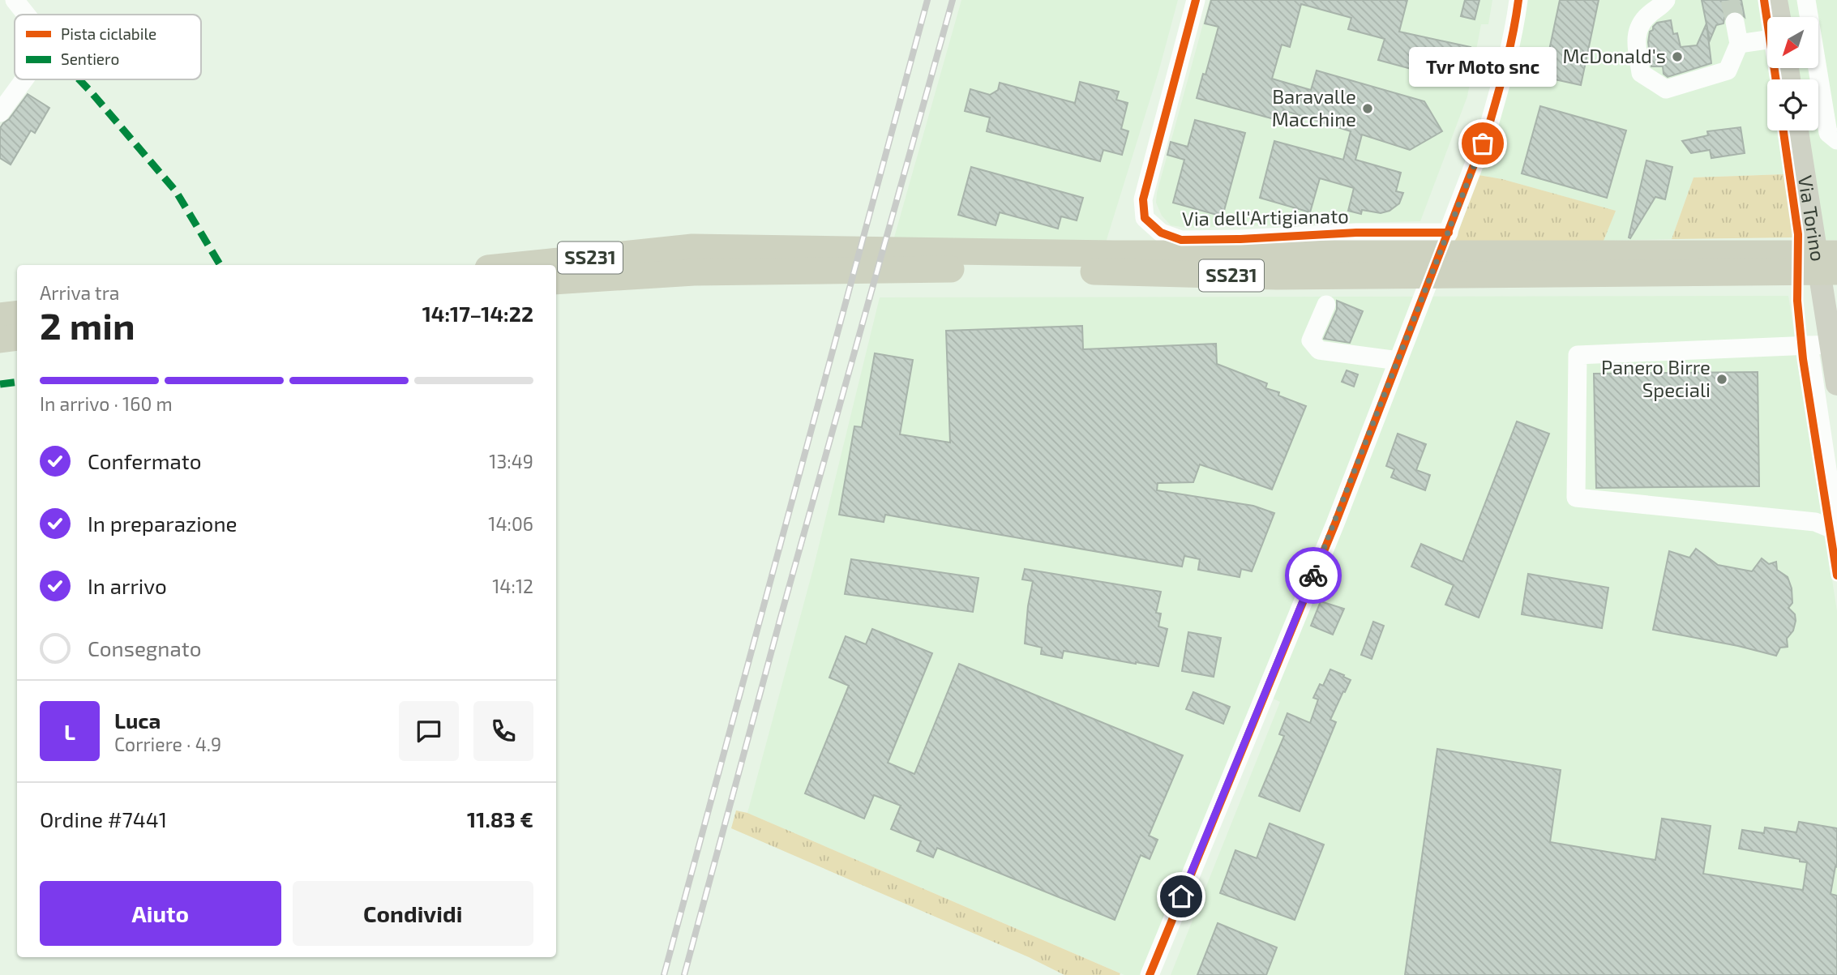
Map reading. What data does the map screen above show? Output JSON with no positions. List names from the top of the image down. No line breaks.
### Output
{"streets":{"highway":["SS231"],"main road":["Via Torino"],"street":["Via dell'Artigianato"]},"places":["McDonald's","Baravalle Macchine","Tvr Moto snc","Panero Birre Speciali"],"legend":["Pista ciclabile","Sentiero"],"north":"bottom left","page":{"bubble":"Tvr Moto snc","heading":["2 min","Arriva tra","14:17–14:22"],"panel":["Luca","Corriere · 4.9","Ordine #7441","11.83 €"],"bar":"In arrivo · 160 m","list":[["Confermato","13:49"],["In preparazione","14:06"],["In arrivo","14:12"],"Consegnato"],"round":"L","buttons":["Aiuto","Condividi"]}}
